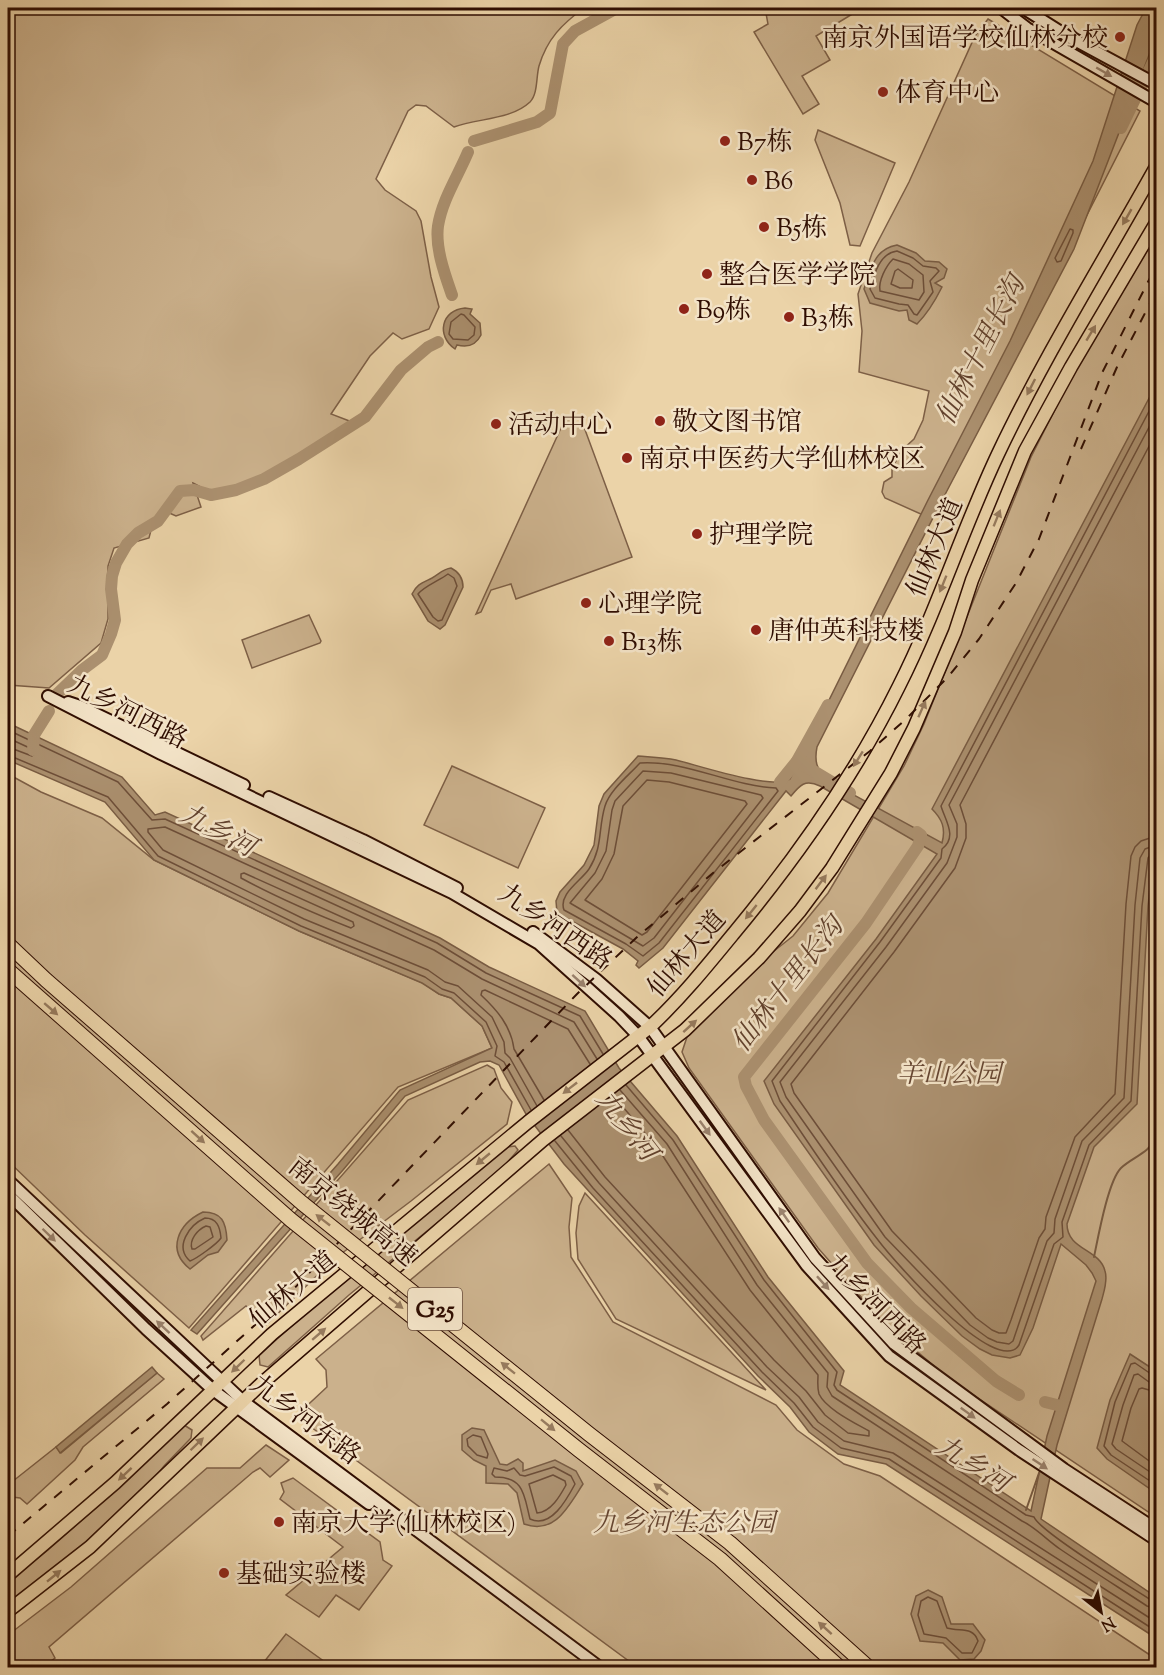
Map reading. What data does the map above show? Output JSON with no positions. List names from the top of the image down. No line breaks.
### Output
{"streets":{"highway":["南京绕城高速","G25"],"main road":["仙林大道","九乡河西路","九乡河东路"]},"crossings":[["仙林大道","九乡河西路"],["仙林大道","九乡河东路"]],"water":["仙林十里长沟","九乡河"],"parks":["羊山公园","九乡河生态公园"],"places":["南京外国语学校仙林分校","体育中心","B7栋","B6","B5栋","整合医学学院","B9栋","B3栋","敬文图书馆","活动中心","南京中医药大学仙林校区","护理学院","心理学院","唐仲英科技楼","B13栋","南京大学(仙林校区)","基础实验楼"],"north":"bottom right"}
